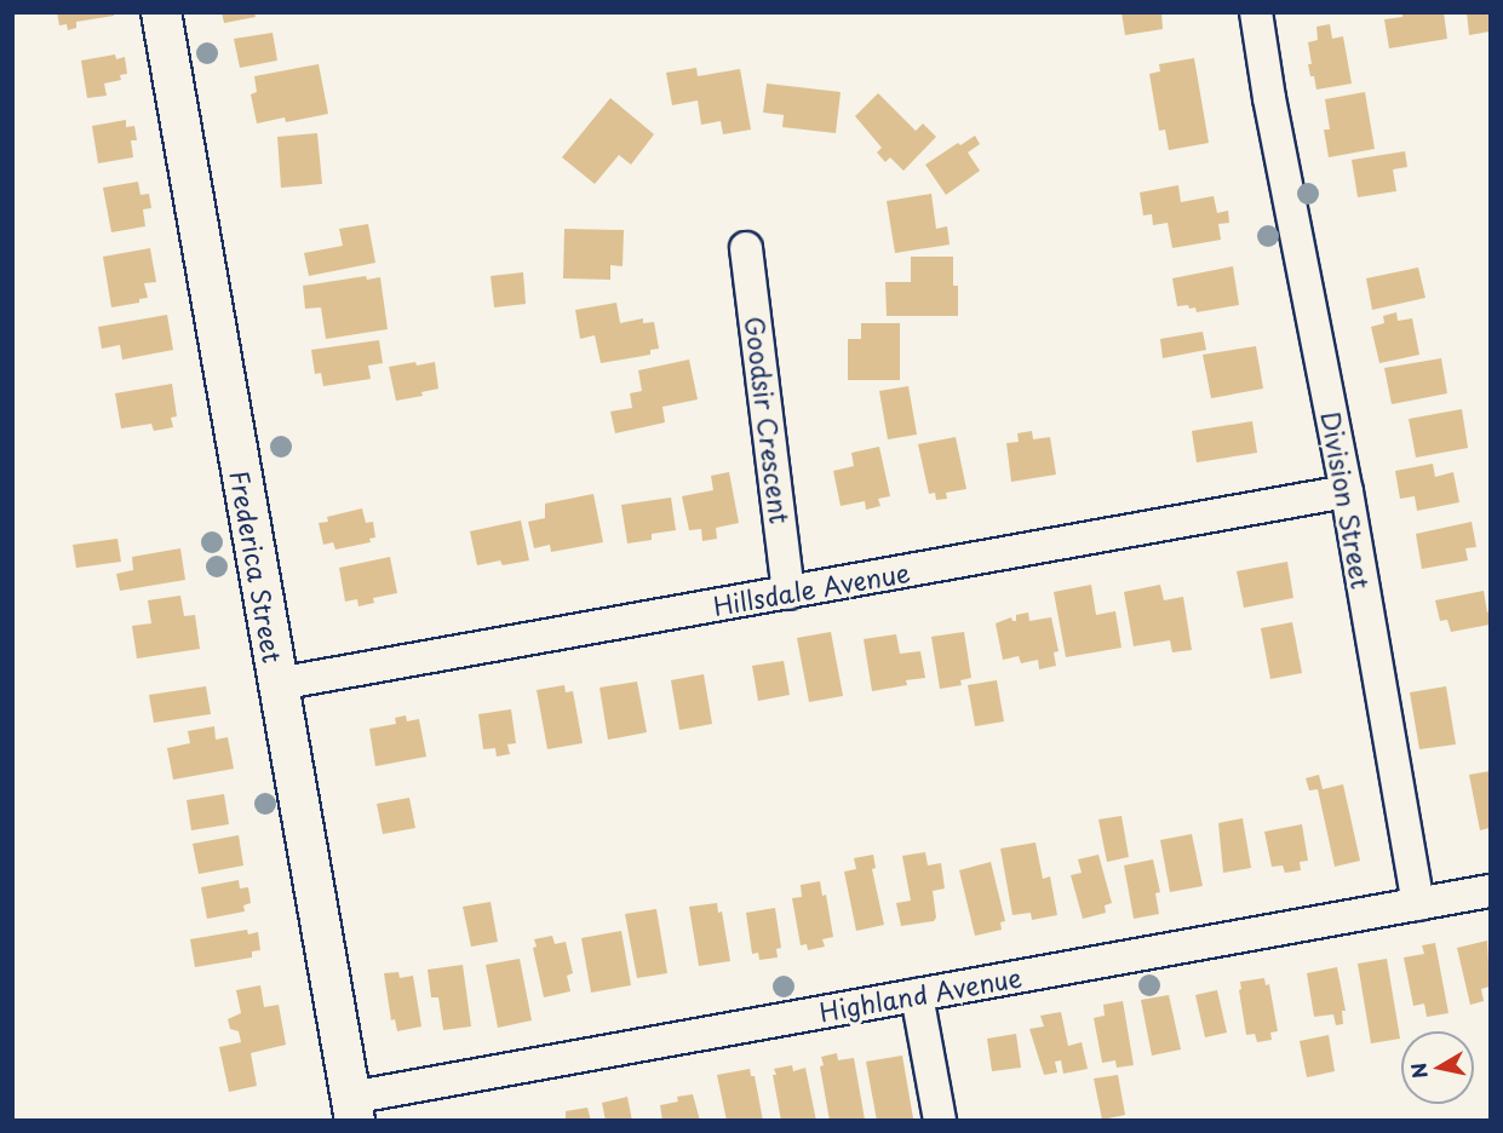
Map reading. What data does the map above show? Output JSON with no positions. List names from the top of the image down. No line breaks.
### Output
{"streets":{"street":["Goodsir Crescent","Division Street","Frederica Street","Hillsdale Avenue","Highland Avenue"]},"crossings":[["Goodsir Crescent","Hillsdale Avenue"],["Division Street","Hillsdale Avenue"],["Division Street","Highland Avenue"],["Frederica Street","Hillsdale Avenue"],["Frederica Street","Highland Avenue"]],"north":"left"}
